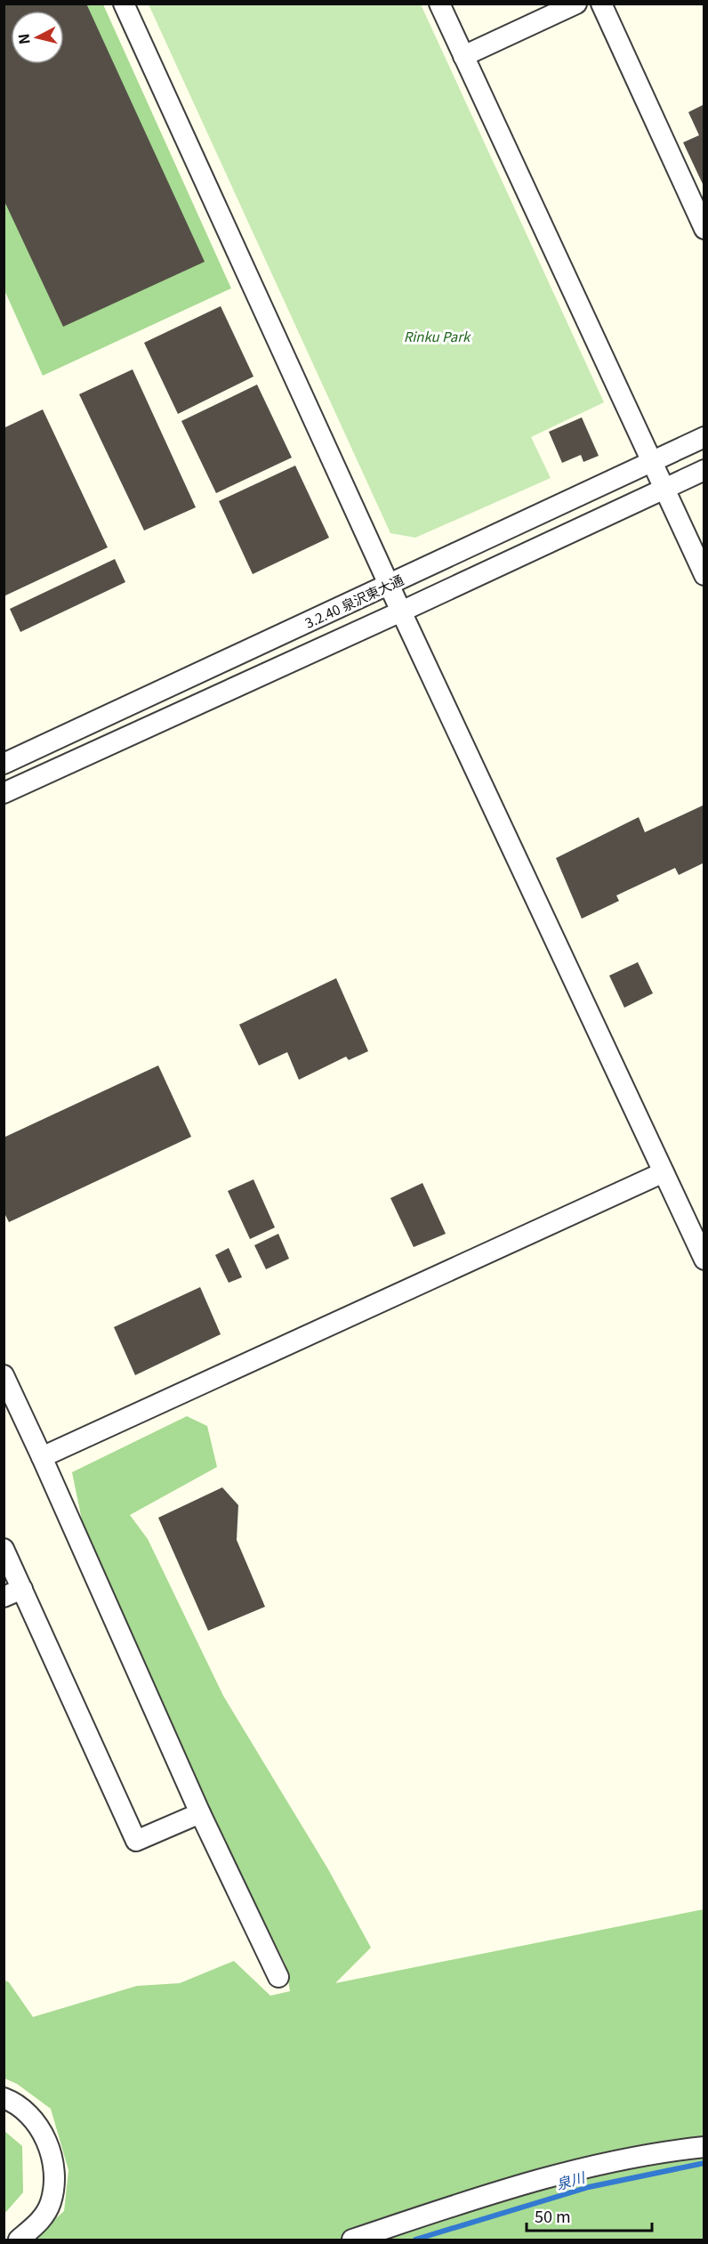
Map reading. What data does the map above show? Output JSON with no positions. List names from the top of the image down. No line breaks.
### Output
{"streets":{"street":["3.2.40 泉沢東大通"]},"water":["泉川"],"parks":["Rinku Park"],"scale_bar":"50 m","north":"left"}
